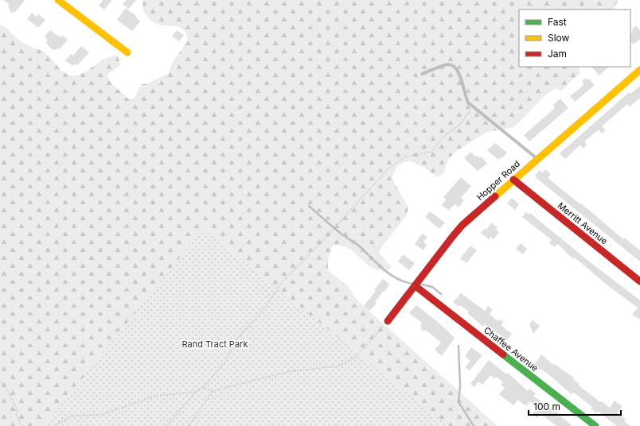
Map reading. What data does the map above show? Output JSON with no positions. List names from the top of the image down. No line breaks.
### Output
{"streets":{"street":["Hopper Road","Merritt Avenue","Chaffee Avenue"]},"crossings":[["Hopper Road","Merritt Avenue"],["Hopper Road","Chaffee Avenue"]],"parks":["Rand Tract Park"],"legend":["Fast","Slow","Jam"],"scale_bar":"100 m"}
